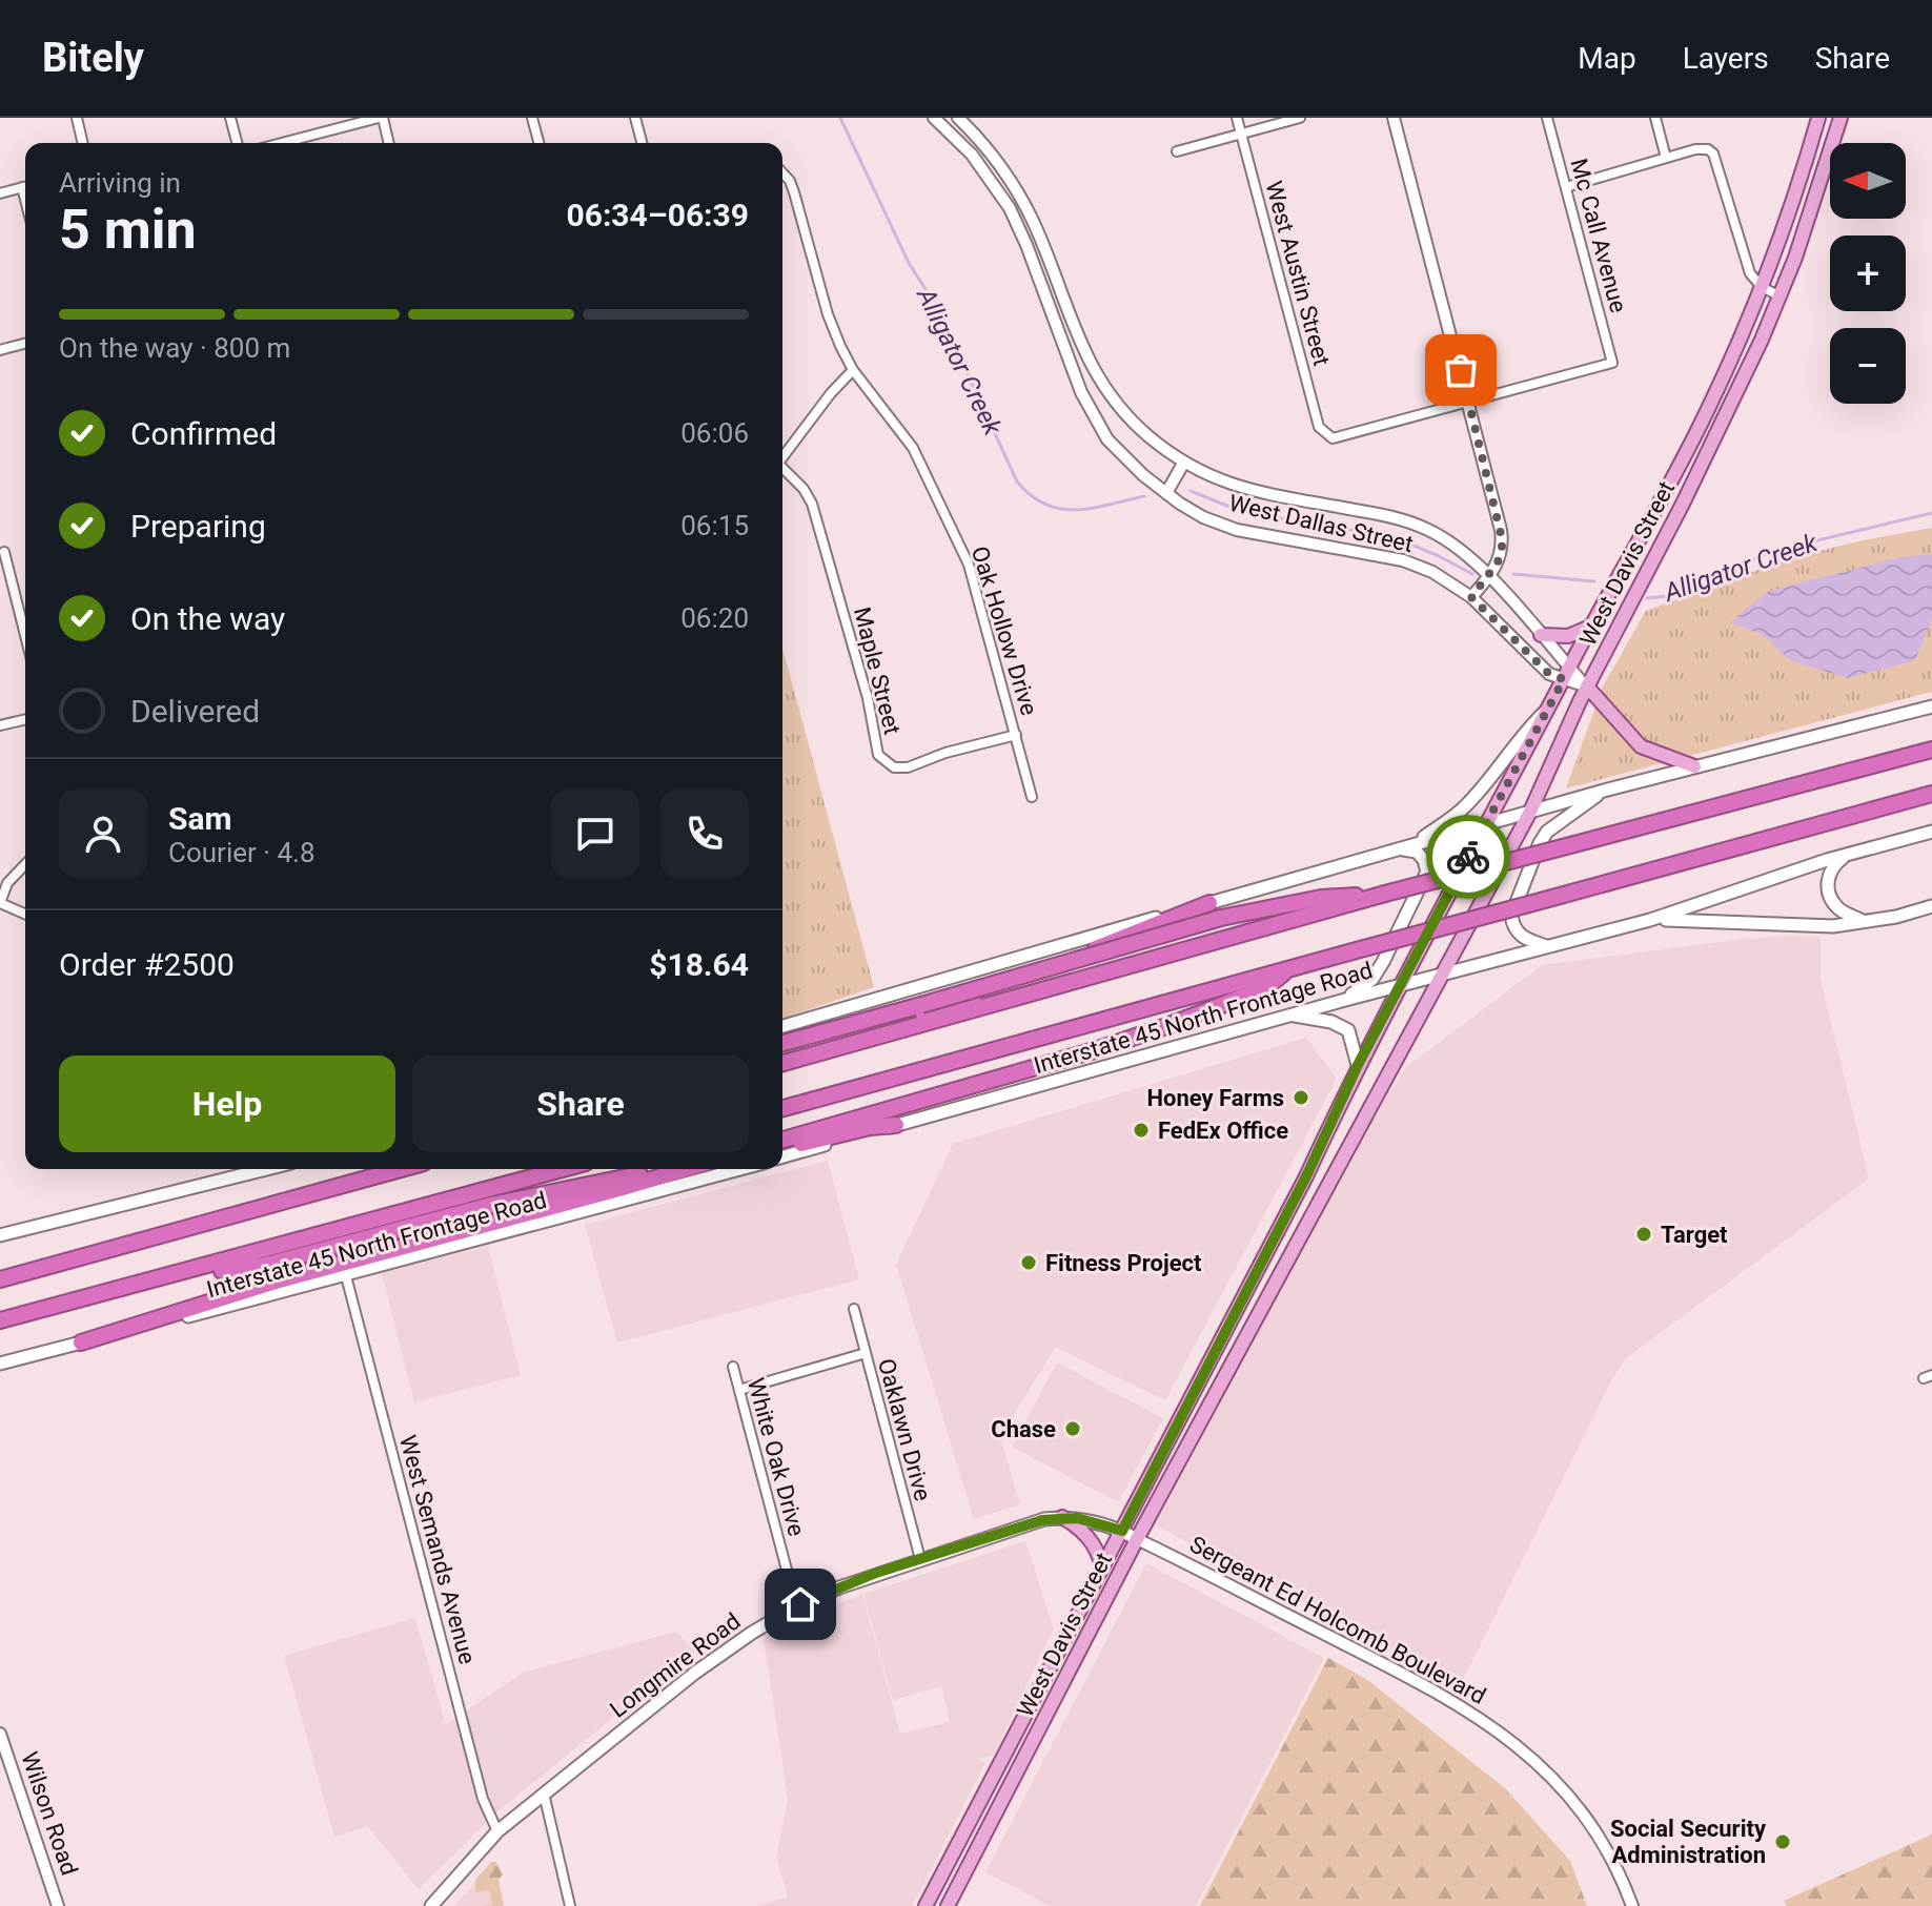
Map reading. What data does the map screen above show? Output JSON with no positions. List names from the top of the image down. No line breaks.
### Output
{"streets":{"main road":["West Davis Street","Interstate 45 North Frontage Road","Longmire Road"],"street":["Mc Call Avenue","West Austin Street","West Dallas Street","Oak Hollow Drive","Maple Street","Oaklawn Drive","White Oak Drive","West Semands Avenue","Sergeant Ed Holcomb Boulevard","Wilson Road"]},"crossings":[["Mc Call Avenue","West Austin Street"],["West Dallas Street","West Davis Street"],["West Davis Street","Interstate 45 North Frontage Road"],["West Davis Street","Sergeant Ed Holcomb Boulevard"],["West Davis Street","Longmire Road"],["Oak Hollow Drive","Maple Street"],["Interstate 45 North Frontage Road","West Semands Avenue"],["Oaklawn Drive","Longmire Road"],["White Oak Drive","Longmire Road"],["West Semands Avenue","Longmire Road"],["Sergeant Ed Holcomb Boulevard","Longmire Road"]],"water":["Alligator Creek"],"places":["Honey Farms","FedEx Office","Target","Fitness Project","Chase","Social Security Administration"],"north":"left","page":{"header":"Bitely","nav":["Map","Layers","Share"],"map_buttons":["+","−"],"heading":["5 min","Arriving in","06:34–06:39"],"panel":["Sam","Courier · 4.8","Order #2500","$18.64"],"bar":"On the way · 800 m","list":[["Confirmed","06:06"],["Preparing","06:15"],["On the way","06:20"],"Delivered"],"buttons":["Help","Share"]}}
